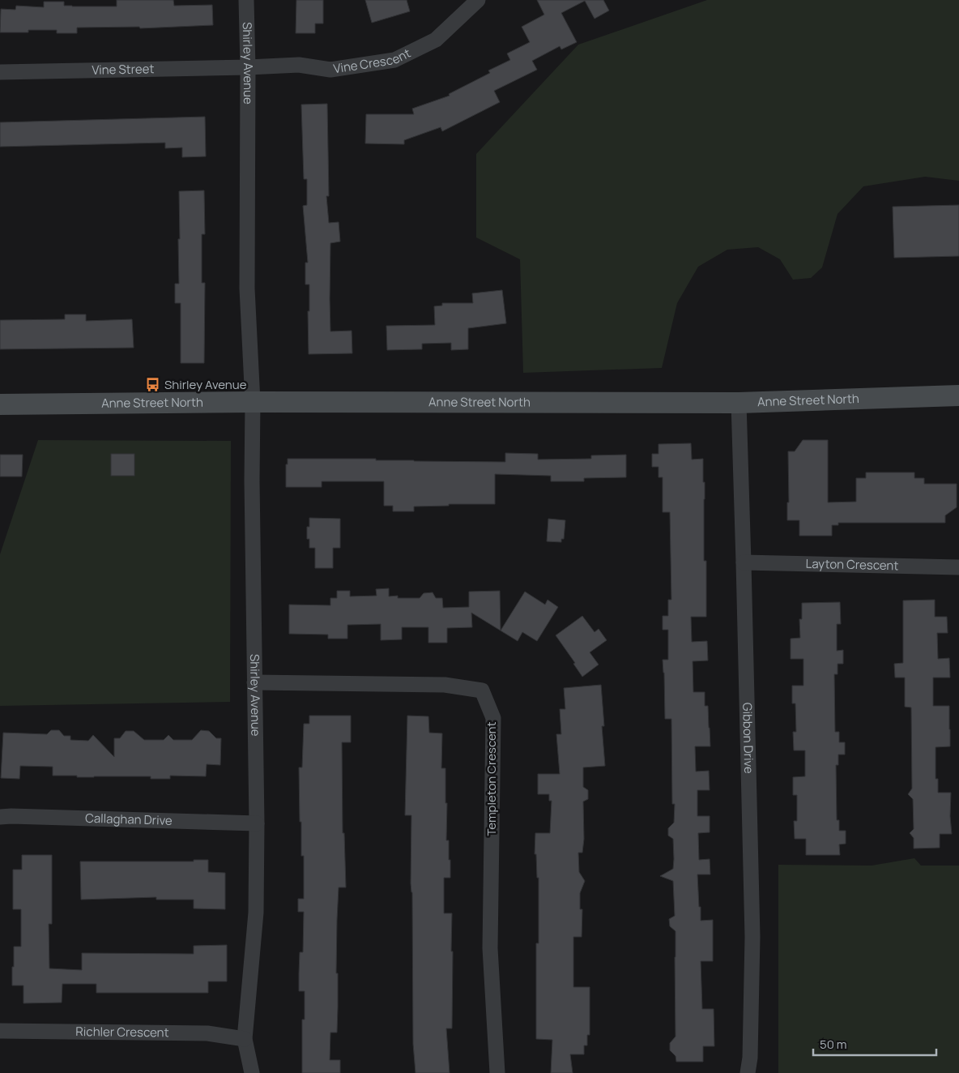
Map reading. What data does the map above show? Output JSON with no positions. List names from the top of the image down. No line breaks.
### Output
{"streets":{"street":["Vine Crescent","Shirley Avenue","Vine Street","Anne Street North","Layton Crescent","Gibbon Drive","Templeton Crescent","Callaghan Drive","Richler Crescent"]},"crossings":[["Vine Crescent","Shirley Avenue"],["Vine Crescent","Vine Street"],["Shirley Avenue","Vine Street"],["Shirley Avenue","Anne Street North"],["Shirley Avenue","Templeton Crescent"],["Shirley Avenue","Callaghan Drive"],["Shirley Avenue","Richler Crescent"],["Anne Street North","Gibbon Drive"],["Layton Crescent","Gibbon Drive"]],"places":{"bus stop":["Shirley Avenue"]},"scale_bar":"50 m"}
